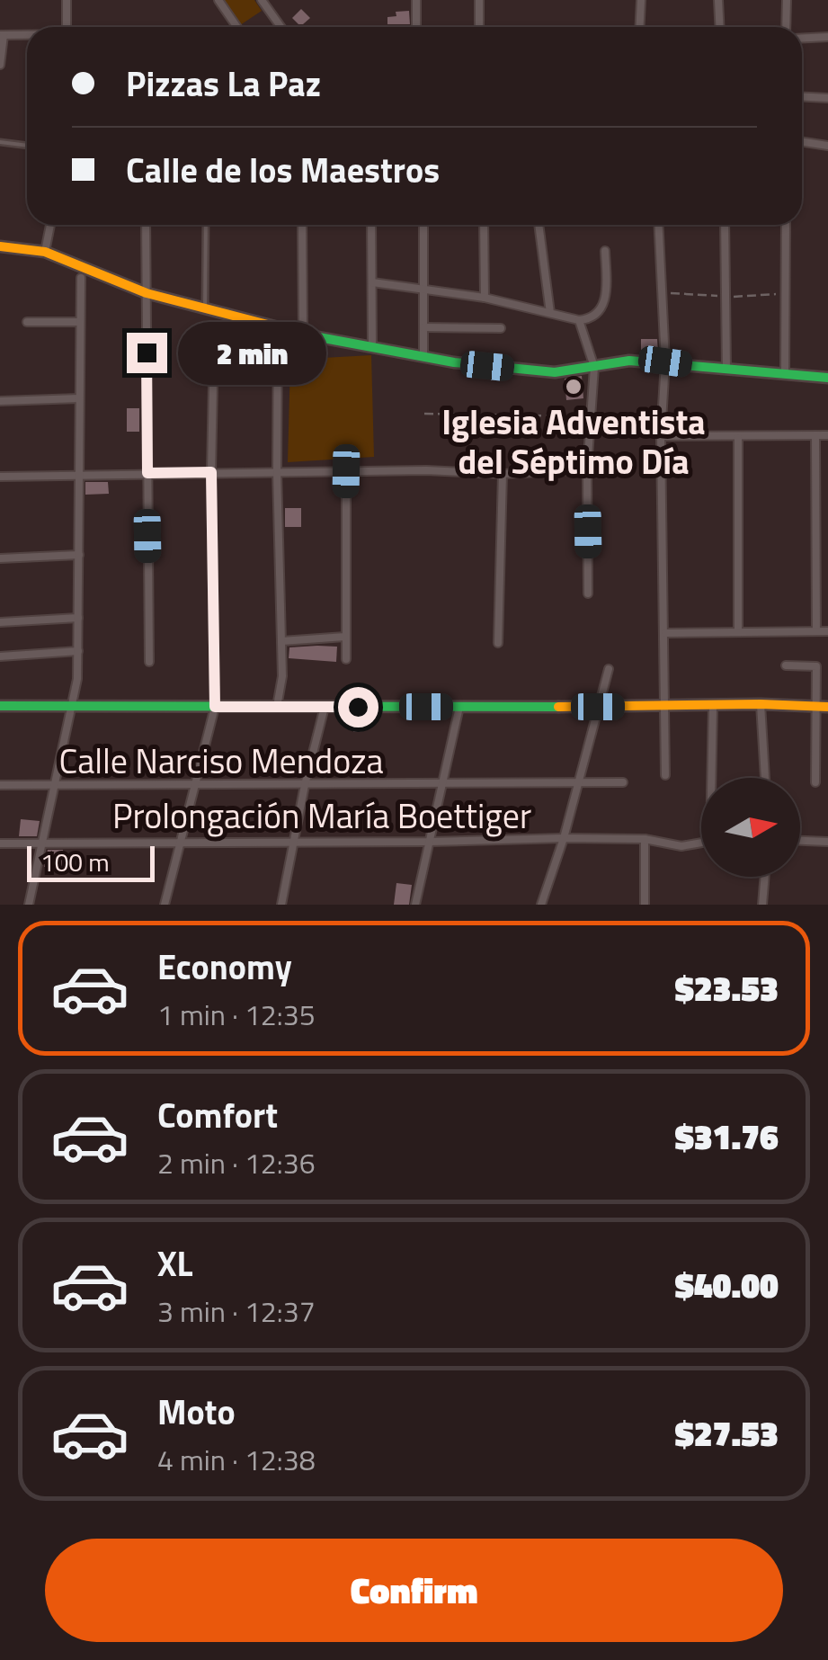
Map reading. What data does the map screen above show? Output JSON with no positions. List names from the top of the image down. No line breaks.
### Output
{"streets":{"street":["Calle Narciso Mendoza","Prolongación María Boettiger"]},"places":["Iglesia Adventista del Séptimo Día"],"scale_bar":"100 m","north":"right","page":{"banner":["Pizzas La Paz","Calle de los Maestros"],"bubble":"2 min","scale":"100 m","list":[{"name":"Economy","note":"1 min · 12:35","value":"$23.53"},{"name":"Comfort","note":"2 min · 12:36","value":"$31.76"},{"name":"XL","note":"3 min · 12:37","value":"$40.00"},{"name":"Moto","note":"4 min · 12:38","value":"$27.53"}],"buttons":"Confirm"}}
